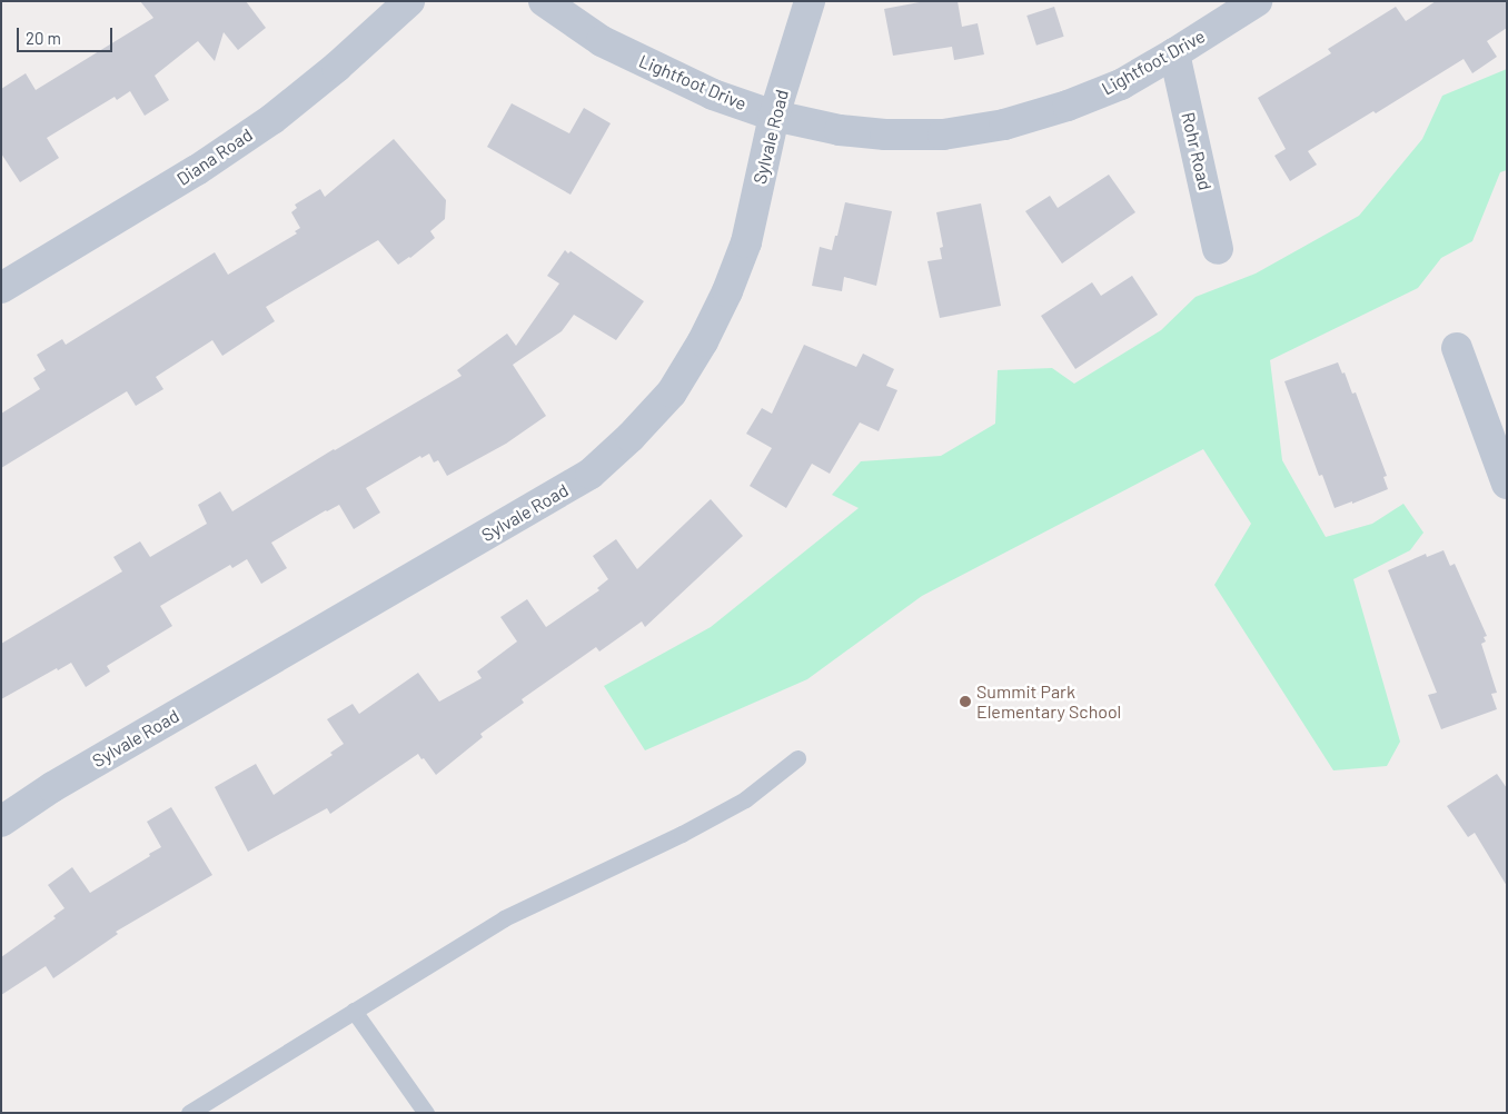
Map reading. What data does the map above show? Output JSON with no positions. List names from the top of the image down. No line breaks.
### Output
{"streets":{"street":["Lightfoot Drive","Sylvale Road","Rohr Road","Diana Road"]},"crossings":[["Lightfoot Drive","Sylvale Road"],["Lightfoot Drive","Rohr Road"]],"places":["Summit Park Elementary School"],"scale_bar":"20 m"}
